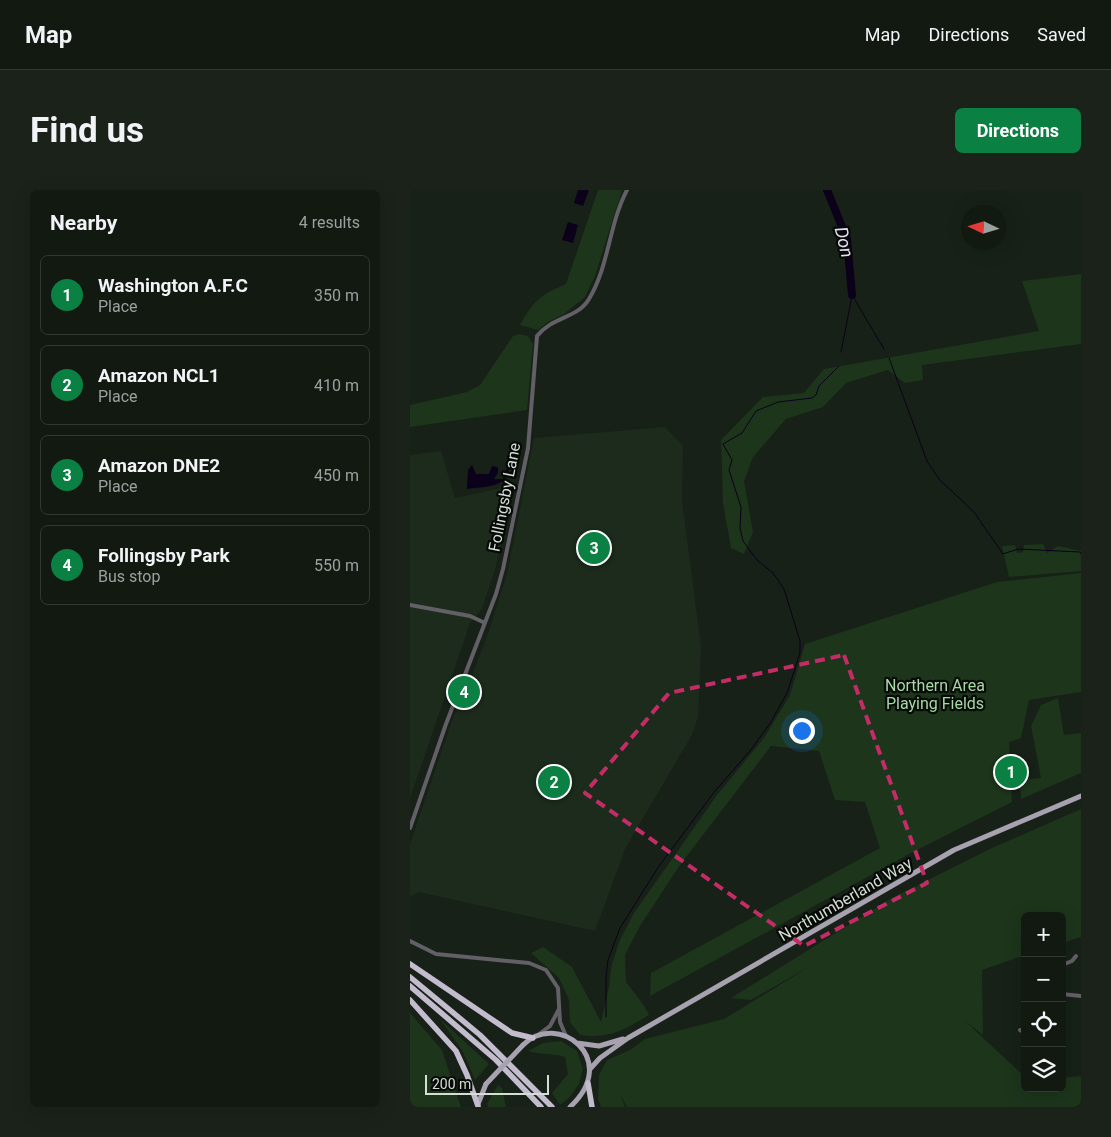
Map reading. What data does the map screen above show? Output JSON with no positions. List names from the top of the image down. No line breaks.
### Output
{"streets":{"main road":["Northumberland Way"],"street":["Follingsby Lane"]},"water":["Don"],"parks":["Northern Area Playing Fields"],"scale_bar":"200 m","north":"left","page":{"header":"Map","nav":["Map","Directions","Saved"],"buttons":"Directions","title":"Find us","heading":["Nearby","4 results"],"list":[{"mark":"1","name":"Washington A.F.C","note":"Place","value":"350 m"},{"mark":"2","name":"Amazon NCL1","note":"Place","value":"410 m"},{"mark":"3","name":"Amazon DNE2","note":"Place","value":"450 m"},{"mark":"4","name":"Follingsby Park","note":"Bus stop","value":"550 m"}],"pins":["3","4","1","2"],"map_buttons":["+","−"],"scale":"200 m"}}
